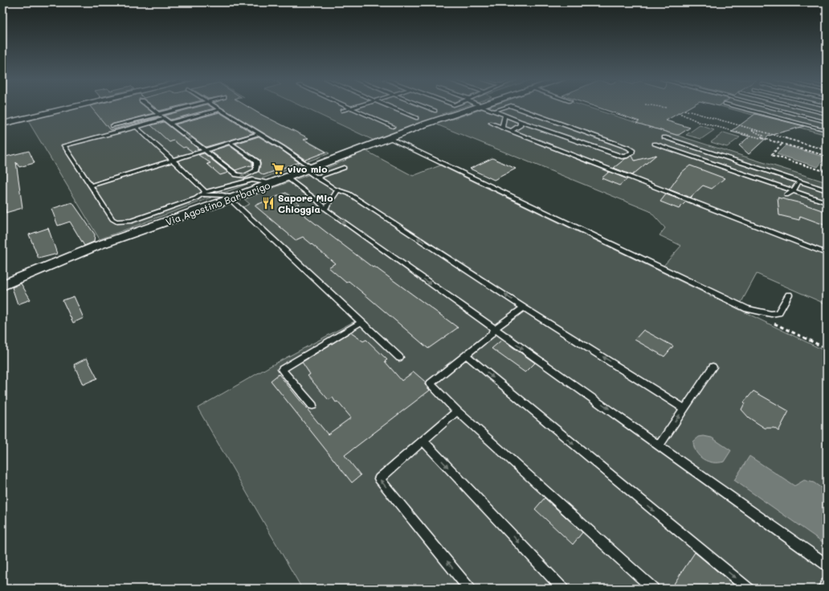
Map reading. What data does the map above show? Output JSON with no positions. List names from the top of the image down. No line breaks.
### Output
{"streets":{"street":["Via Agostino Barbarigo"]},"places":{"supermarket":["vivo mio"],"restaurant":["Sapore Mio Chioggia"]}}
